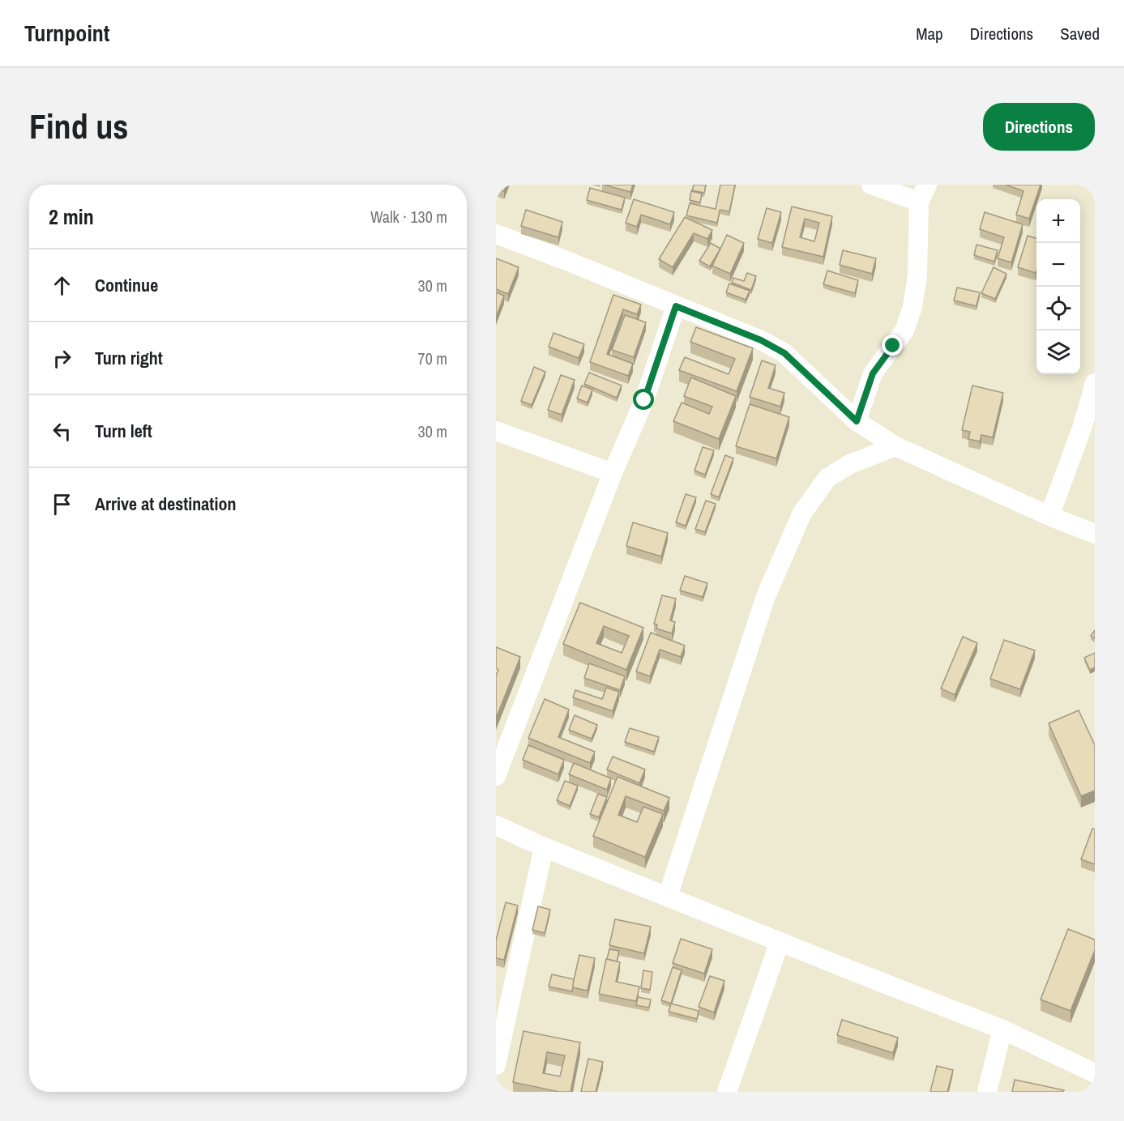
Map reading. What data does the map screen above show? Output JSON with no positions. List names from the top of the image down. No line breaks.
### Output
{"page":{"header":"Turnpoint","nav":["Map","Directions","Saved"],"buttons":"Directions","title":"Find us","heading":["2 min","Walk · 130 m"],"map_buttons":["+","−"],"list":[["Continue","30 m"],["Turn right","70 m"],["Turn left","30 m"],"Arrive at destination"]}}
